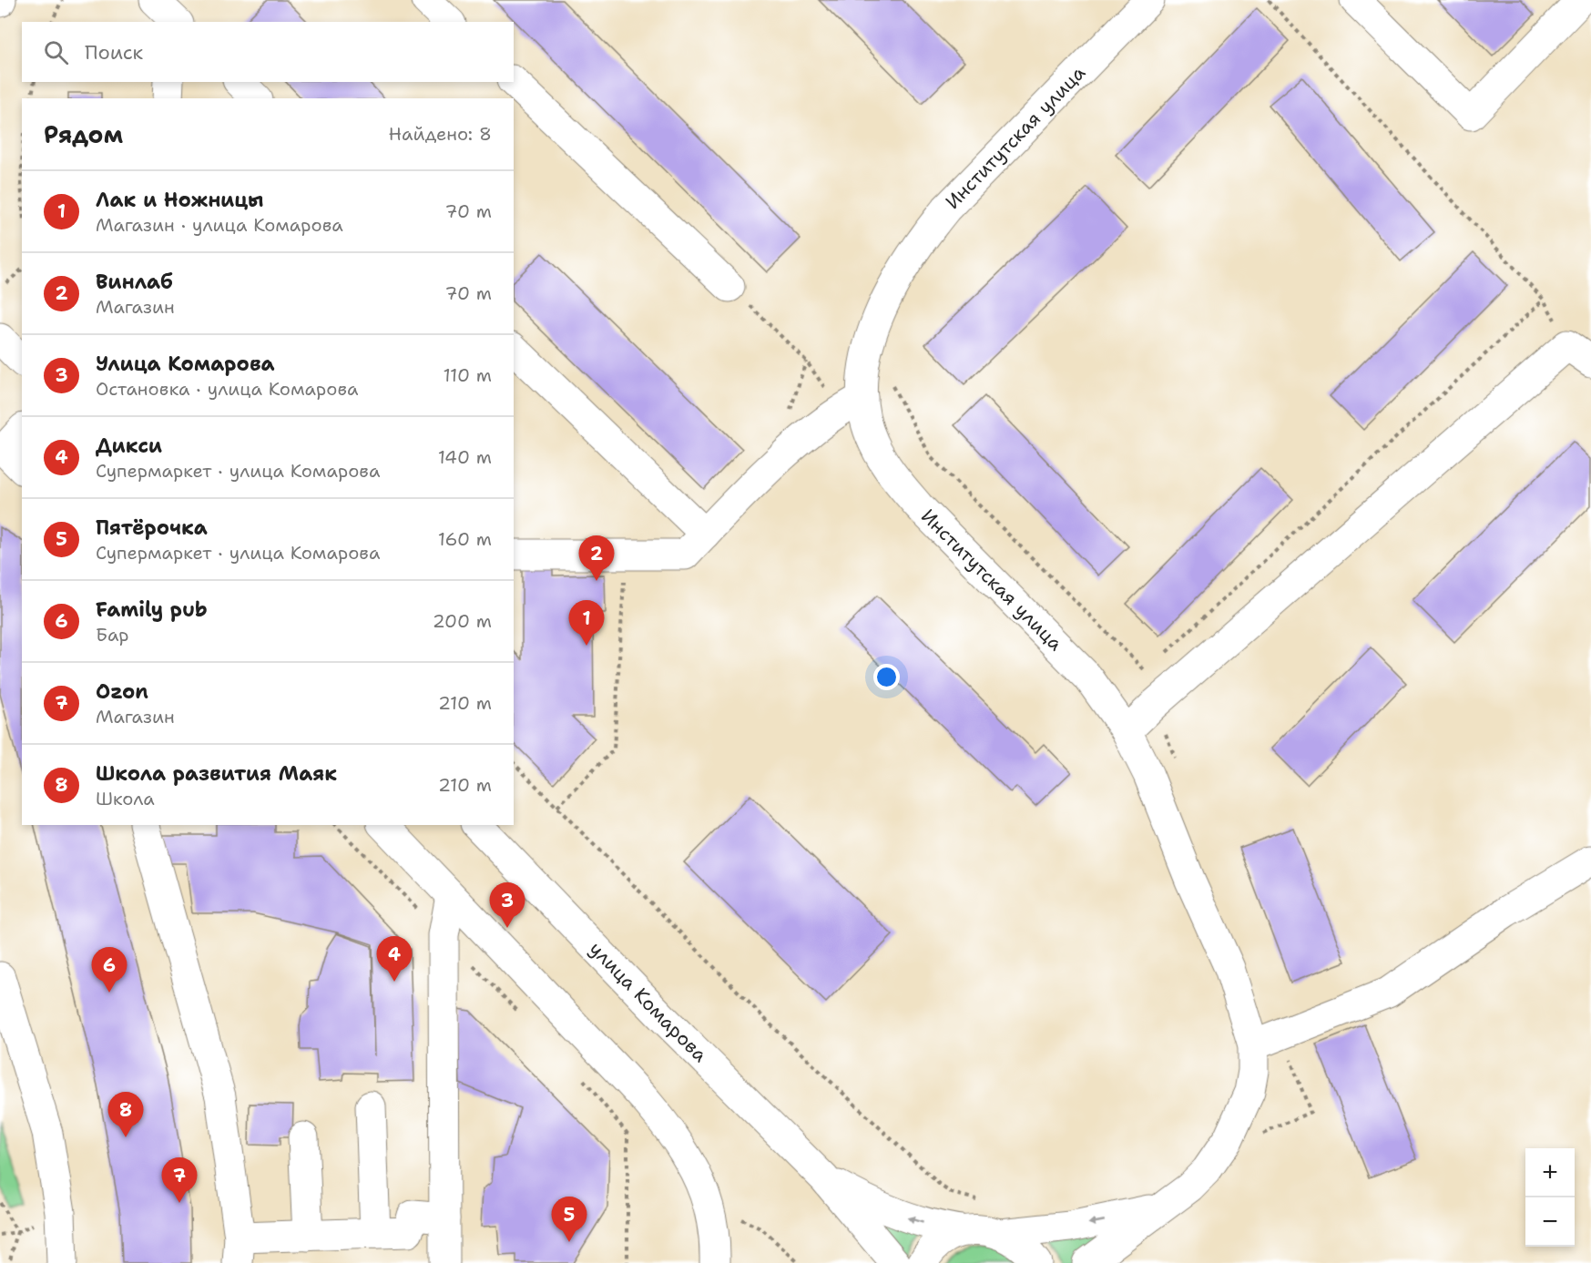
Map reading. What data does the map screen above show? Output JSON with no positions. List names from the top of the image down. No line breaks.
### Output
{"streets":{"street":["Институтская улица","улица Комарова"]},"page":{"search":"Поиск","heading":["Рядом","Найдено: 8"],"list":[{"mark":"1","name":"Лак и Ножницы","note":"Магазин · улица Комарова","value":"70 m"},{"mark":"2","name":"Винлаб","note":"Магазин","value":"70 m"},{"mark":"3","name":"Улица Комарова","note":"Остановка · улица Комарова","value":"110 m"},{"mark":"4","name":"Дикси","note":"Супермаркет · улица Комарова","value":"140 m"},{"mark":"5","name":"Пятёрочка","note":"Супермаркет · улица Комарова","value":"160 m"},{"mark":"6","name":"Family pub","note":"Бар","value":"200 m"},{"mark":"7","name":"Ozon","note":"Магазин","value":"210 m"},{"mark":"8","name":"Школа развития Маяк","note":"Школа","value":"210 m"}],"pins":["2","1","3","4","6","8","7","5"],"map_buttons":["+","−"]}}
